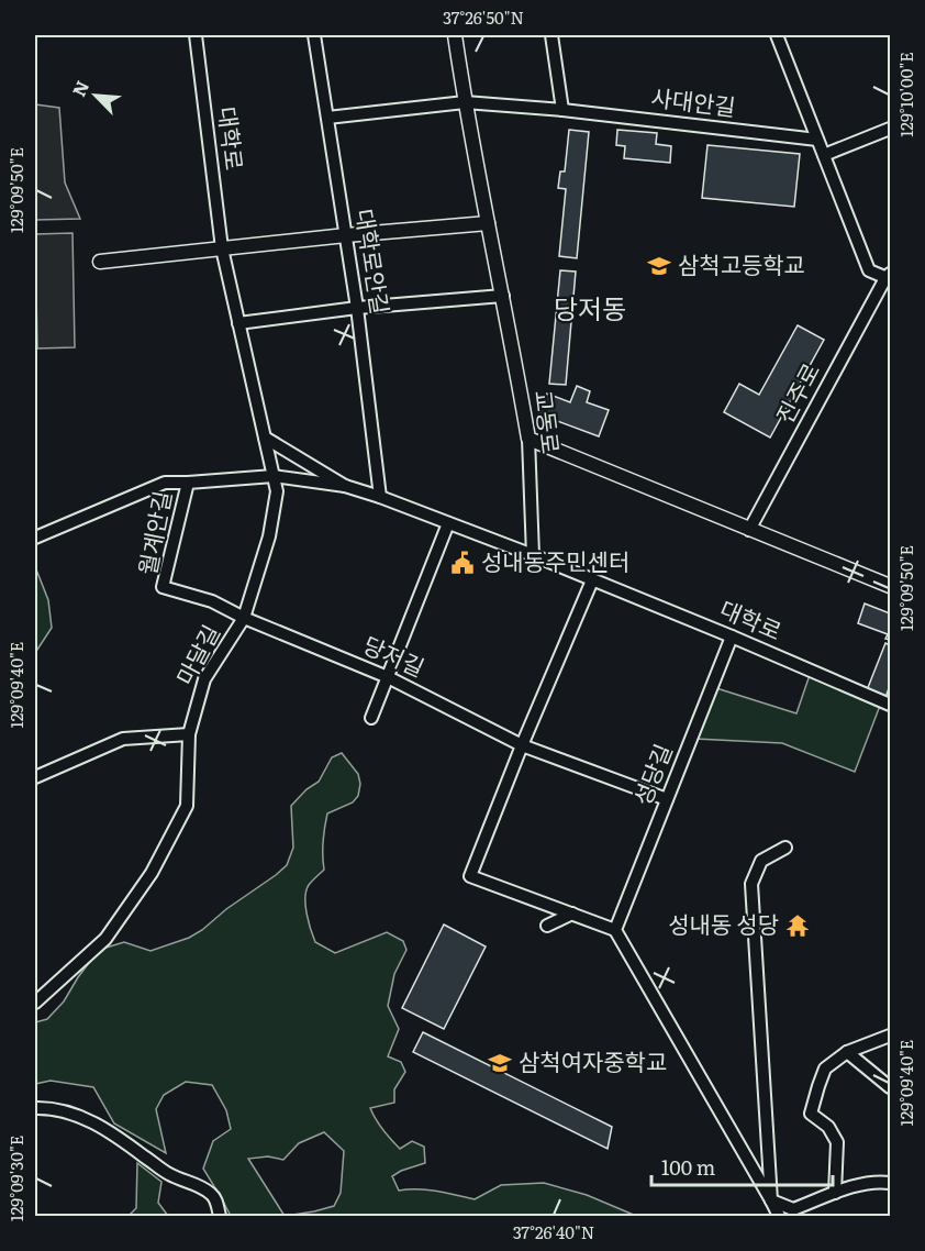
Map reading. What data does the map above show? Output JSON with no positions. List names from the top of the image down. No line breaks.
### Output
{"streets":{"street":["사대안길","대학로","대학로안길","진주로","교동로","월계안길","마달길","당저길","성당길"]},"crossings":[["대학로","대학로안길"],["대학로","교동로"],["대학로","월계안길"],["대학로","마달길"],["대학로","성당길"],["월계안길","마달길"],["월계안길","당저길"],["마달길","당저길"],["당저길","성당길"]],"districts":["당저동"],"places":{"school or university":["삼척고등학교","삼척여자중학교"],"public building":["성내동주민센터"],"temple":["성내동 성당"]},"scale_bar":"100 m","north":"top left","coordinates":["37°26'50\"N","129°10'00\"E","129°09'50\"E","129°09'40\"E","129°09'30\"E","37°26'40\"N"]}
